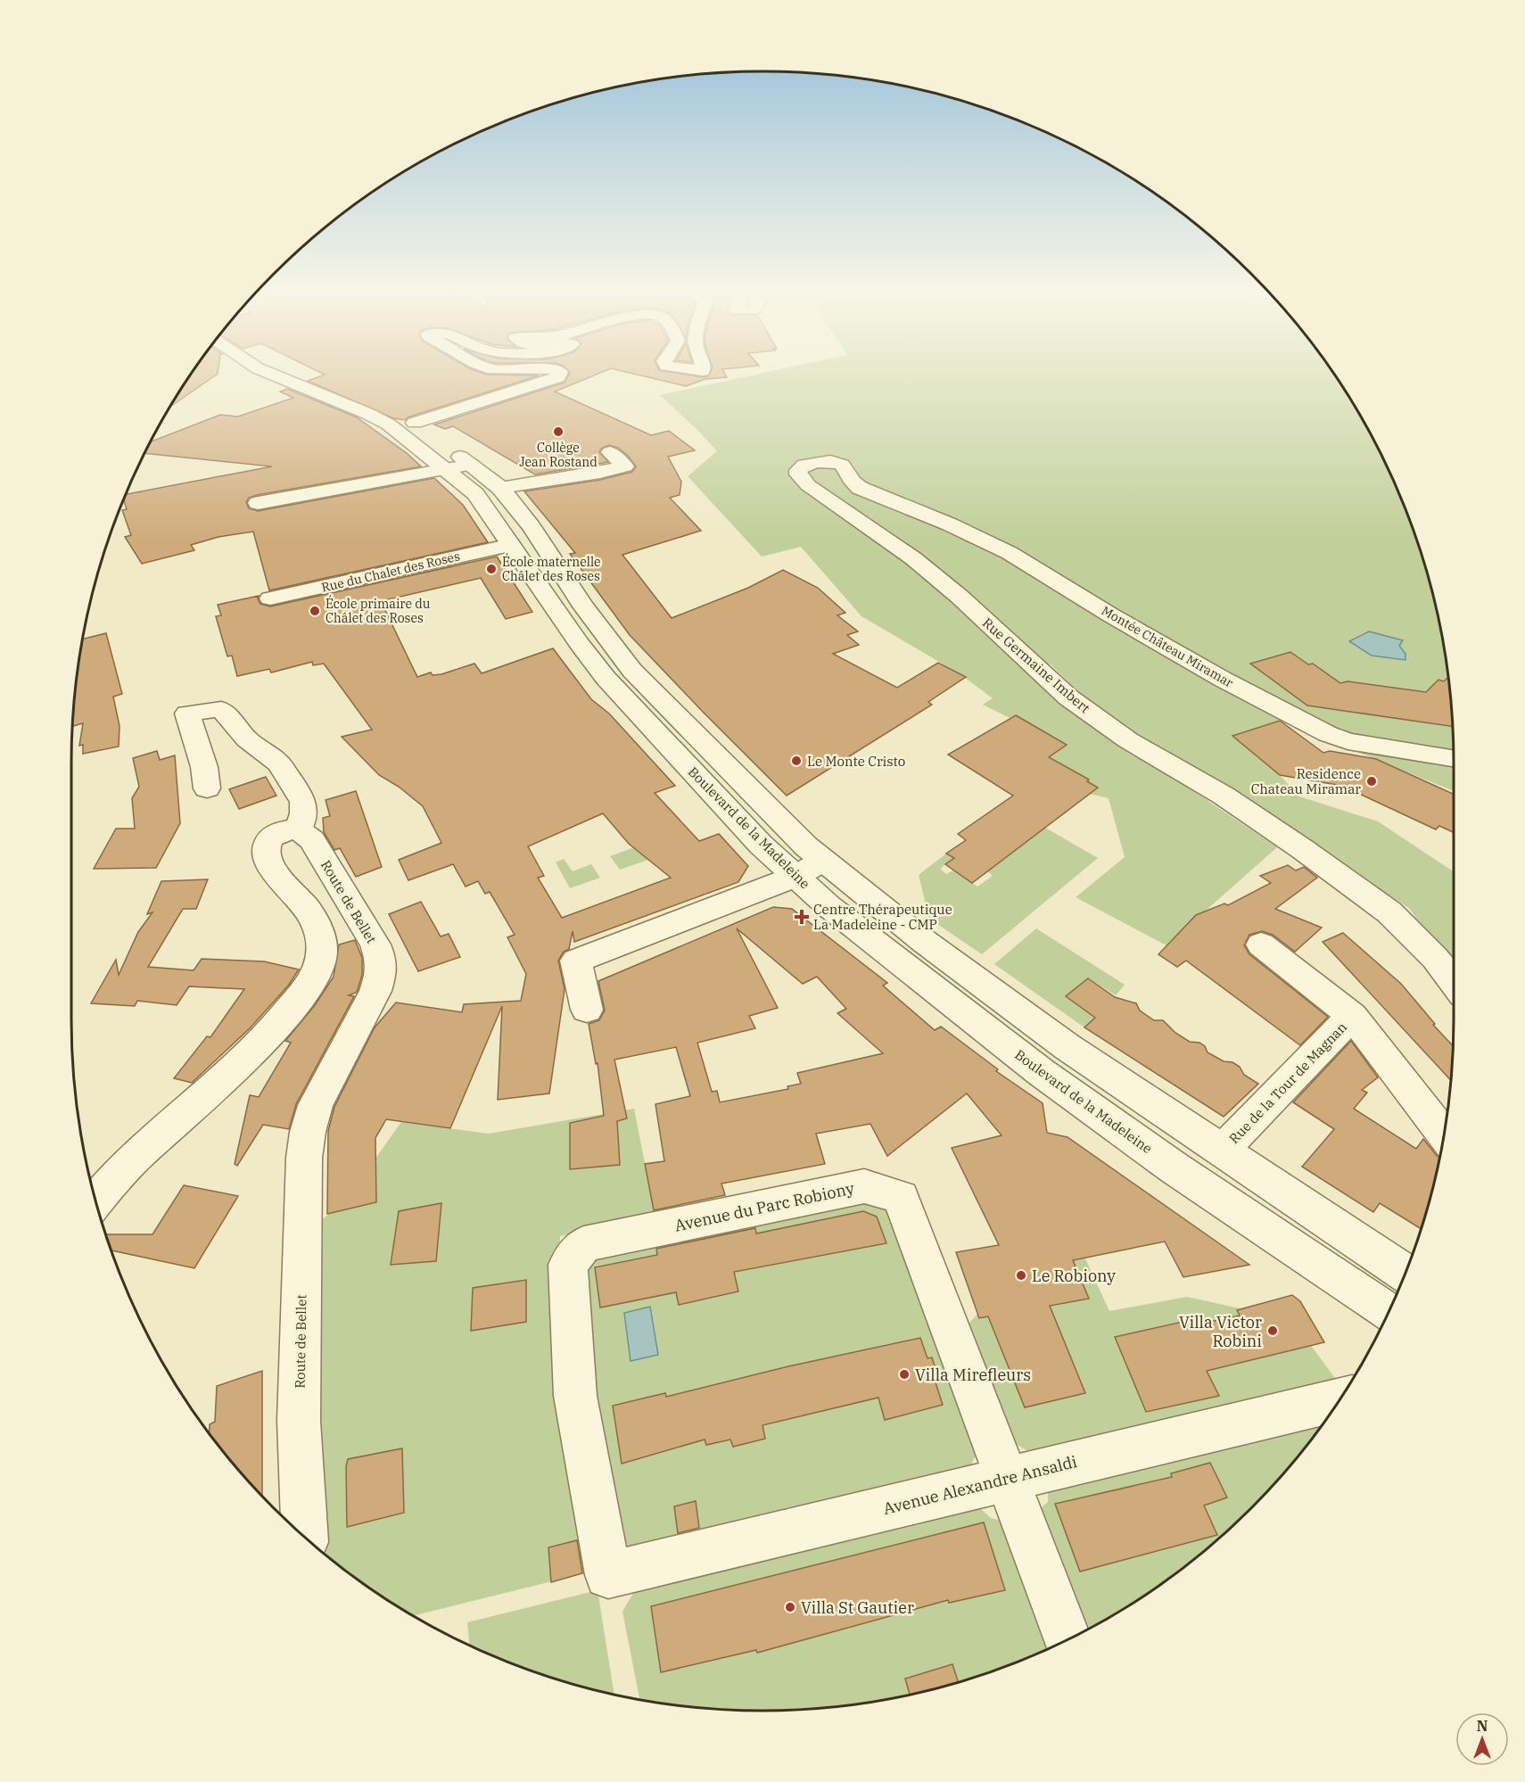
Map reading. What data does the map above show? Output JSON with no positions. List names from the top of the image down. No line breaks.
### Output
{"streets":{"street":["Rue du Chalet des Roses","Montée Château Miramar","Rue Germaine Imbert","Boulevard de la Madeleine","Route de Bellet","Rue de la Tour de Magnan","Avenue du Parc Robiony","Avenue Alexandre Ansaldi"]},"crossings":[["Rue du Chalet des Roses","Boulevard de la Madeleine"],["Montée Château Miramar","Rue Germaine Imbert"],["Boulevard de la Madeleine","Rue de la Tour de Magnan"],["Avenue du Parc Robiony","Avenue Alexandre Ansaldi"]],"places":{"other":["Collège Jean Rostand","École maternelle Châlet des Roses","École primaire du Châlet des Roses","Le Monte Cristo","Residence Chateau Miramar","Le Robiony","Villa Victor Robini","Villa Mirefleurs","Villa St Gautier"],"health":["Centre Thérapeutique La Madeleine - CMP"]},"north":"top"}
